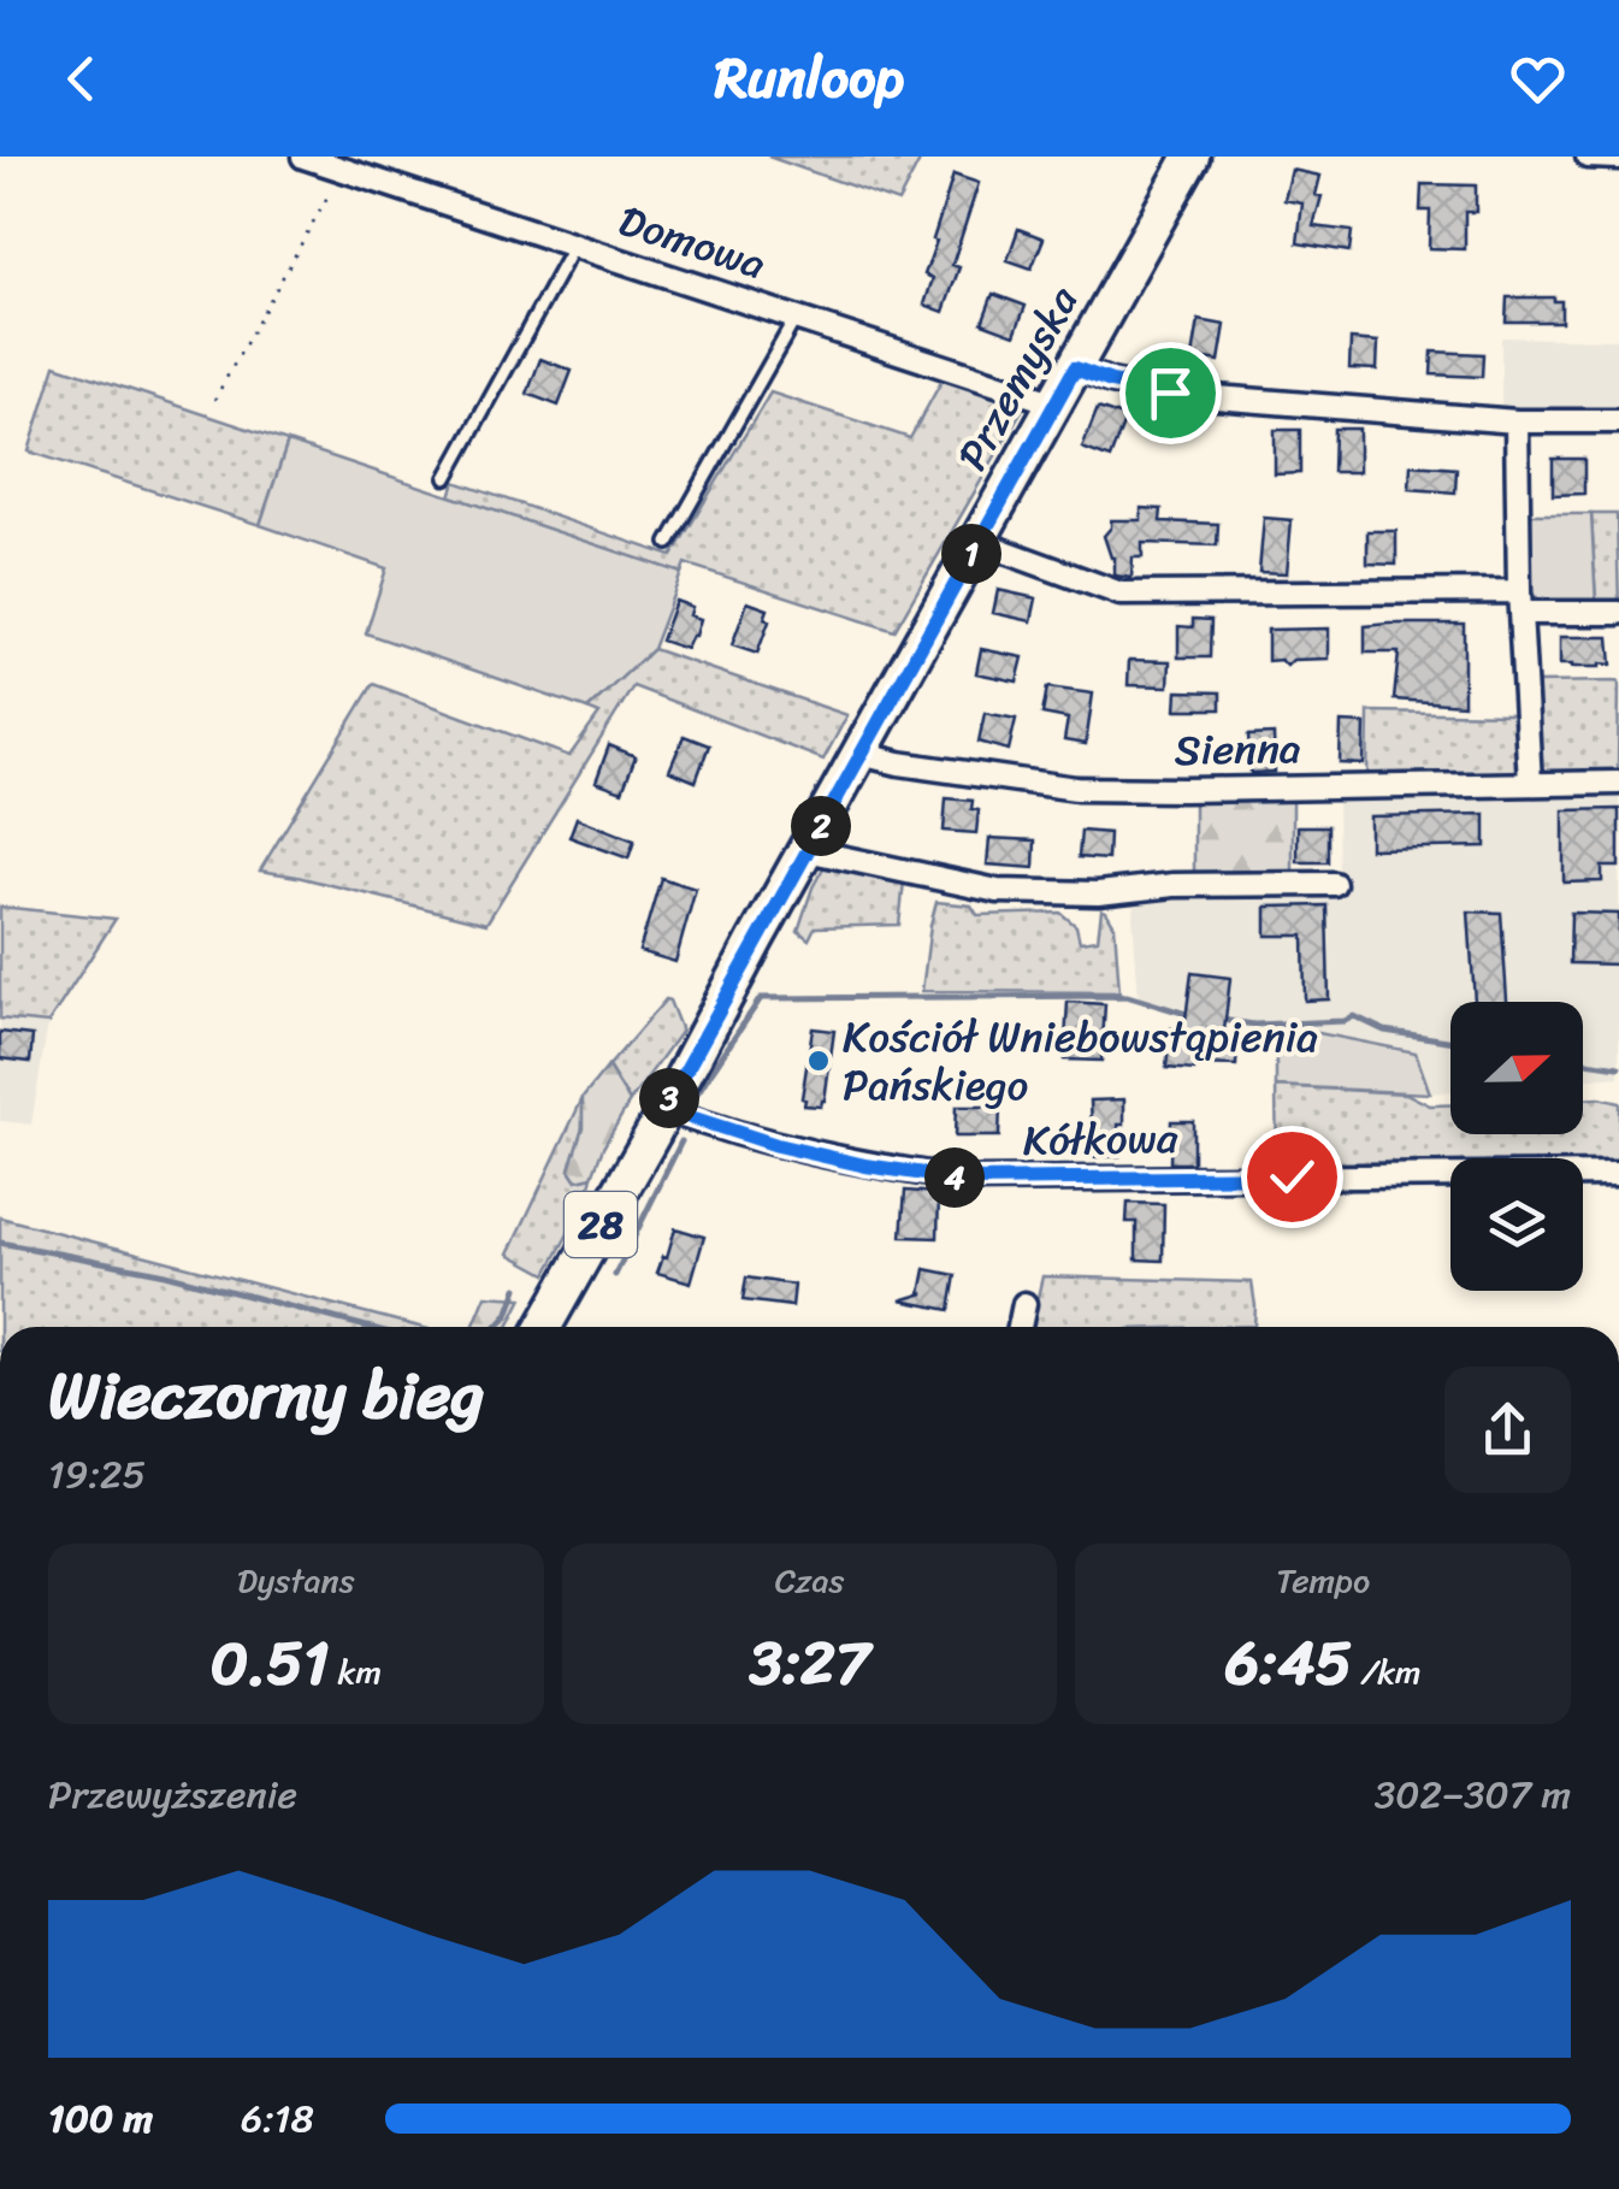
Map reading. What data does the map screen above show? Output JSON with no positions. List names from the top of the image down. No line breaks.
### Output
{"streets":{"main road":["Przemyska","28"],"street":["Domowa","Sienna","Kółkowa"]},"crossings":[["Domowa","Przemyska"],["Przemyska","Sienna"],["Przemyska","Kółkowa"]],"places":["Kościół Wniebowstąpienia Pańskiego"],"north":"right","page":{"header":"Runloop","pins":["1","2","3","4"],"heading":["Wieczorny bieg","19:25"],"stats":[["Dystans","0.51 km"],["Czas","3:27"],["Tempo","6:45 /km"]],"chart":["Przewyższenie","302–307 m"],"list":[{"name":"100 m","note":"6:18"}]}}
